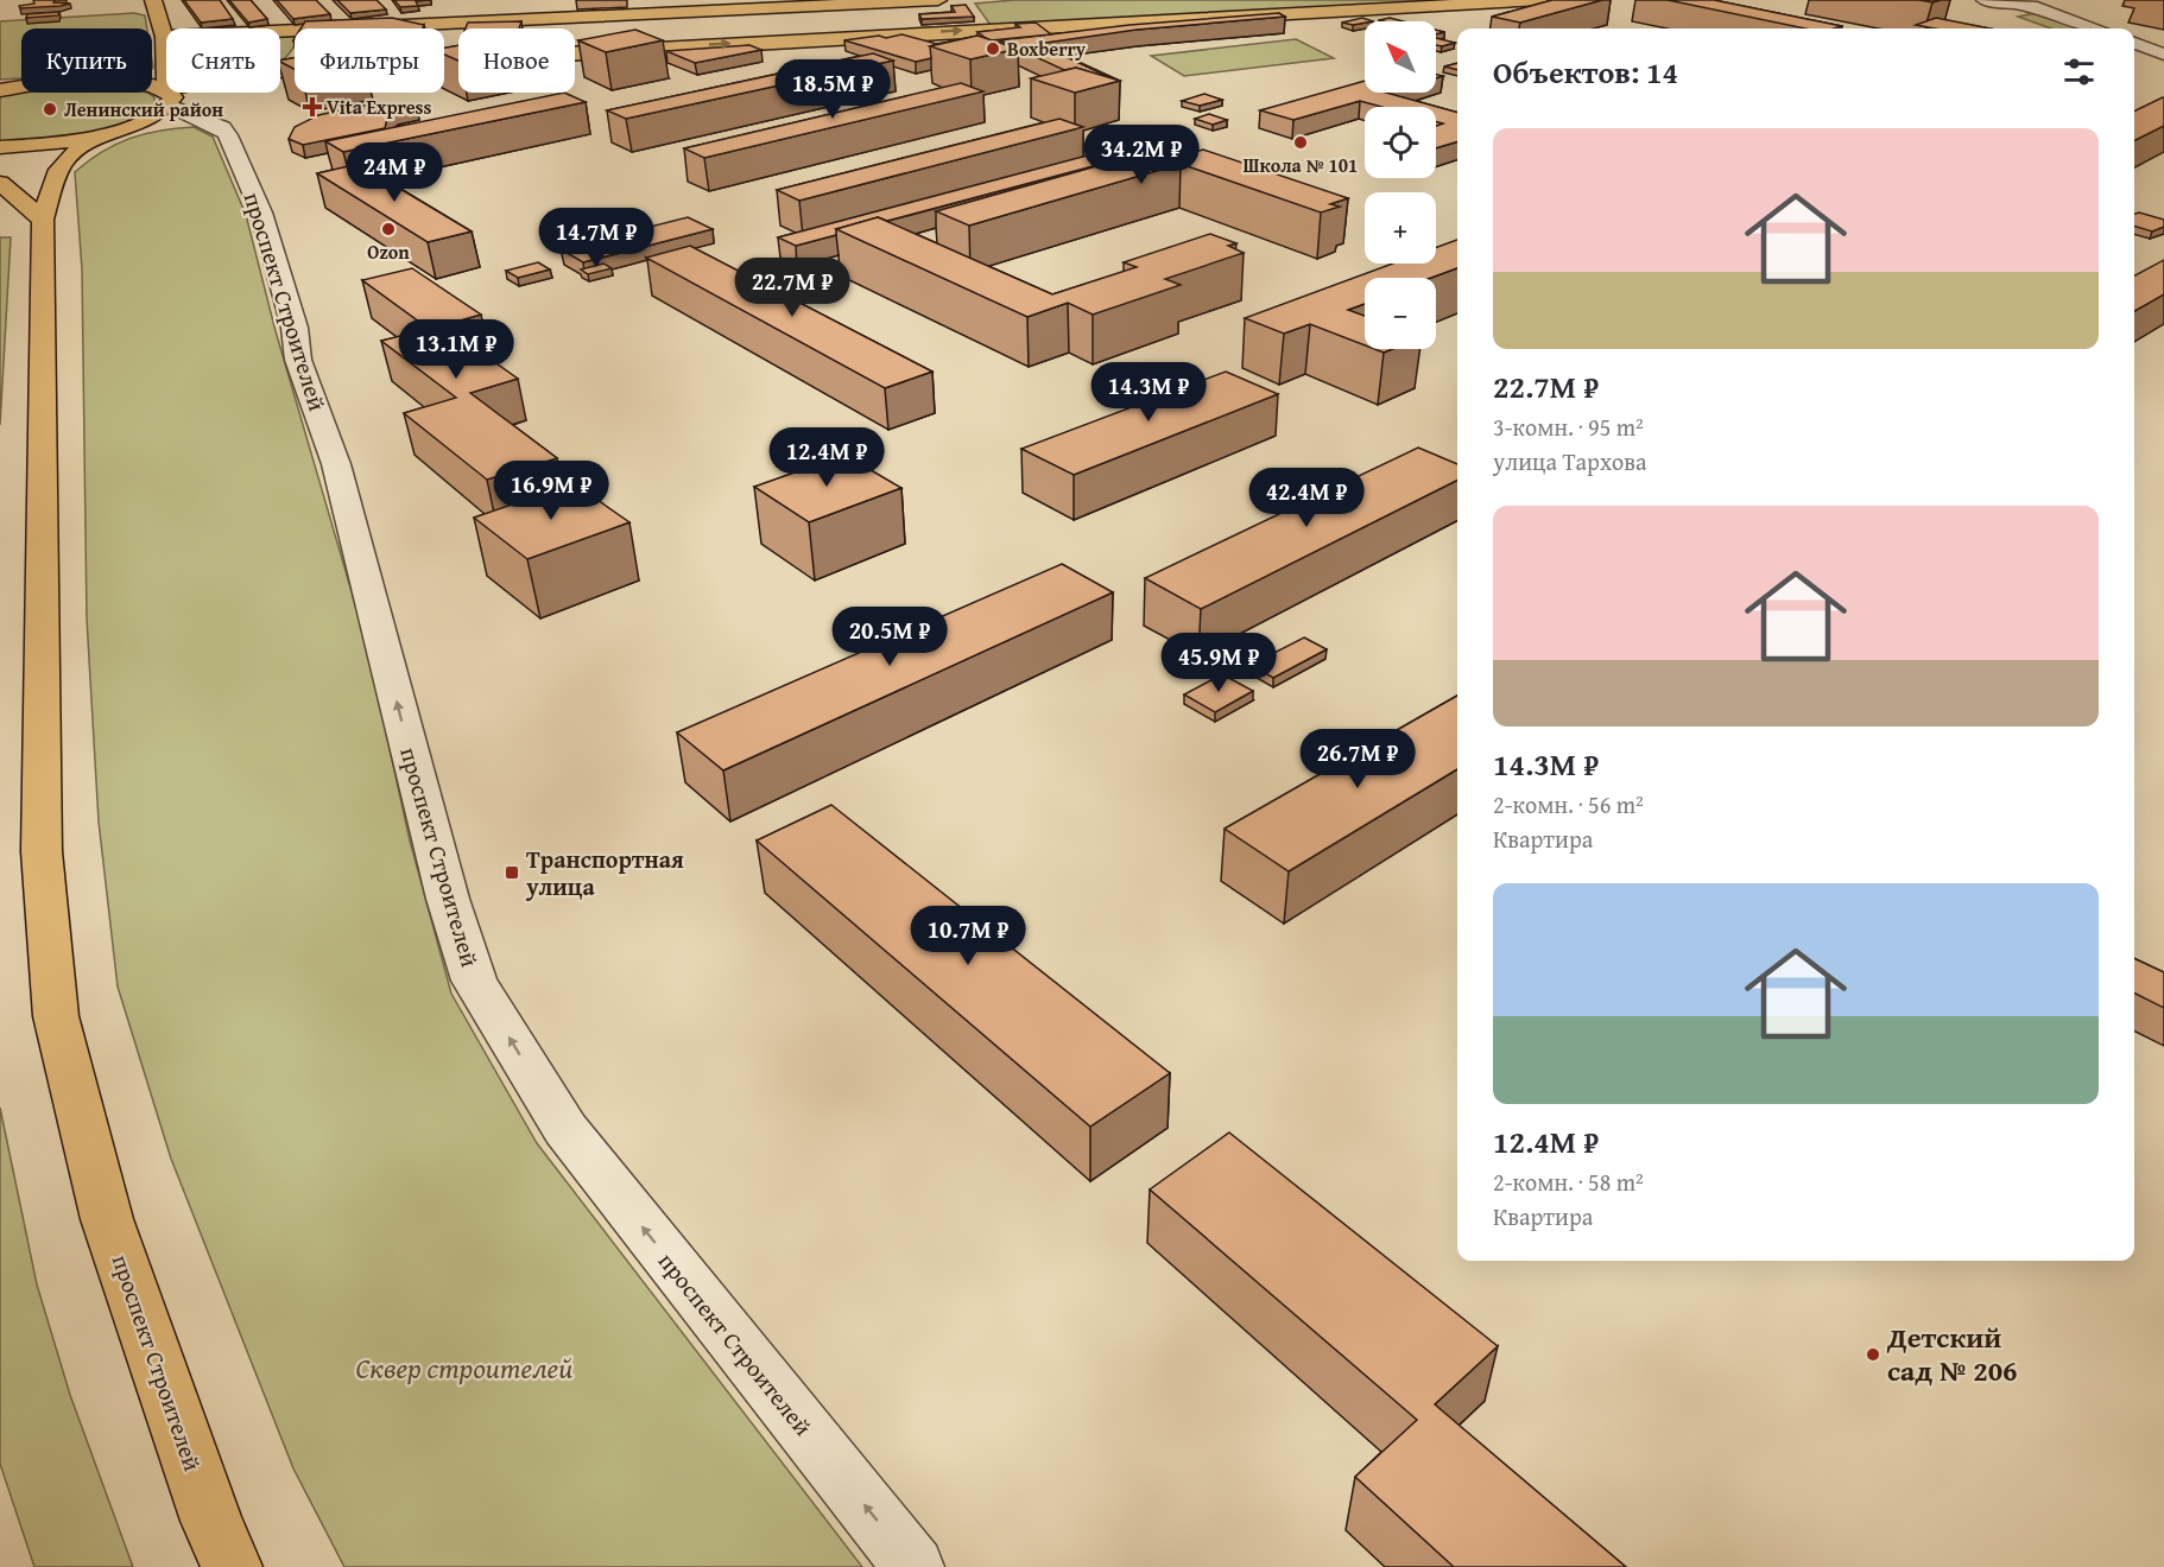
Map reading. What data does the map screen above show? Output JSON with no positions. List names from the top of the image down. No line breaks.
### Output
{"streets":{"main road":["проспект Строителей"]},"one_way":["проспект Строителей"],"parks":["Cквер cтроителей"],"places":{"other":["Boxberry","Ленинский район","Школа № 101","Ozon","Детский сад № 206"],"health":["Vita Express"],"transit":["Транспортная улица"]},"north":"top left","page":{"map_buttons":["+","−"],"chip":["Купить","Снять","Фильтры","Новое"],"heading":"Объектов: 14","price":["18.5M ₽","34.2M ₽","24M ₽","14.7M ₽","22.7M ₽","13.1M ₽","14.3M ₽","12.4M ₽","16.9M ₽","42.4M ₽","20.5M ₽","45.9M ₽","26.7M ₽","10.7M ₽"],"list":[{"name":"22.7M ₽","note":"3-комн. · 95 m² · улица Тархова"},{"name":"14.3M ₽","note":"2-комн. · 56 m² · Квартира"},{"name":"12.4M ₽","note":"2-комн. · 58 m² · Квартира"}]}}
